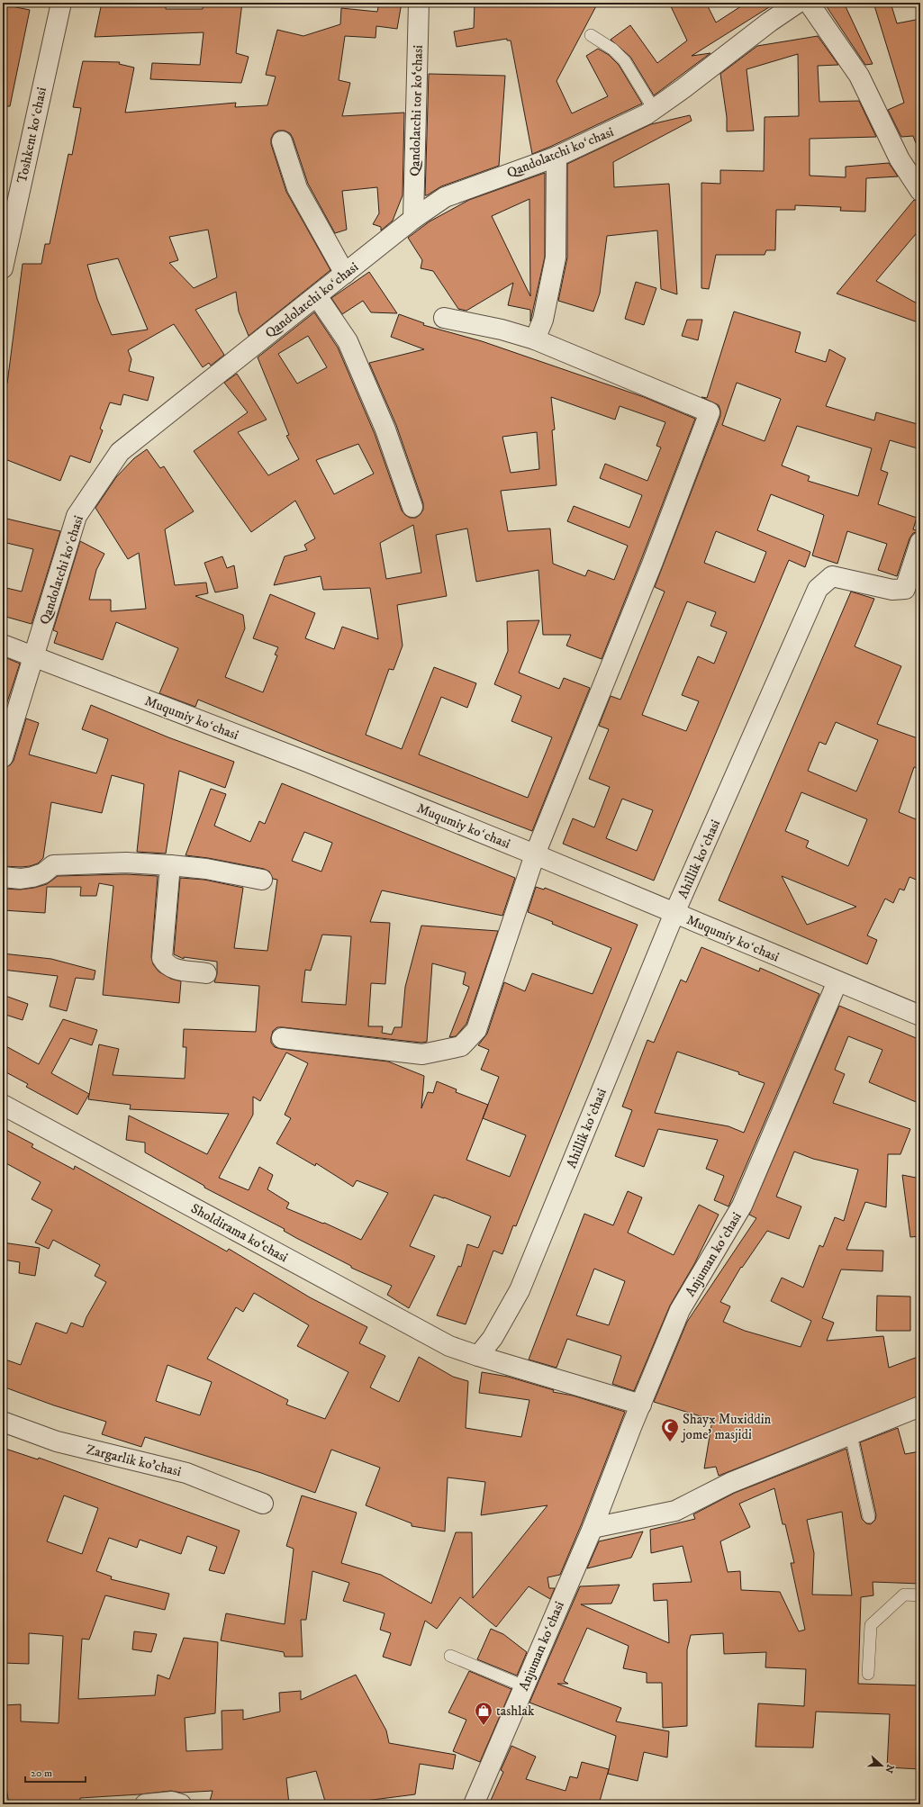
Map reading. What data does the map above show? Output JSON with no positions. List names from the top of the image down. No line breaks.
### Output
{"streets":{"street":["Qandolatchi tor ko‘chasi","Toshkent koʻchasi","Qandolatchi koʻchasi","Muqumiy koʻchasi","Ahillik koʻchasi","Sholdirama ko‘chasi","Anjuman koʻchasi","Zargarlik ko'chasi"]},"crossings":[["Qandolatchi tor ko‘chasi","Qandolatchi koʻchasi"],["Qandolatchi koʻchasi","Muqumiy koʻchasi"],["Muqumiy koʻchasi","Ahillik koʻchasi"],["Muqumiy koʻchasi","Anjuman koʻchasi"],["Ahillik koʻchasi","Sholdirama ko‘chasi"],["Sholdirama ko‘chasi","Anjuman koʻchasi"]],"places":{"mosque":["Shayx Muxiddin jome' masjidi"],"shop":["tashlak"]},"scale_bar":"20 m","north":"right"}
